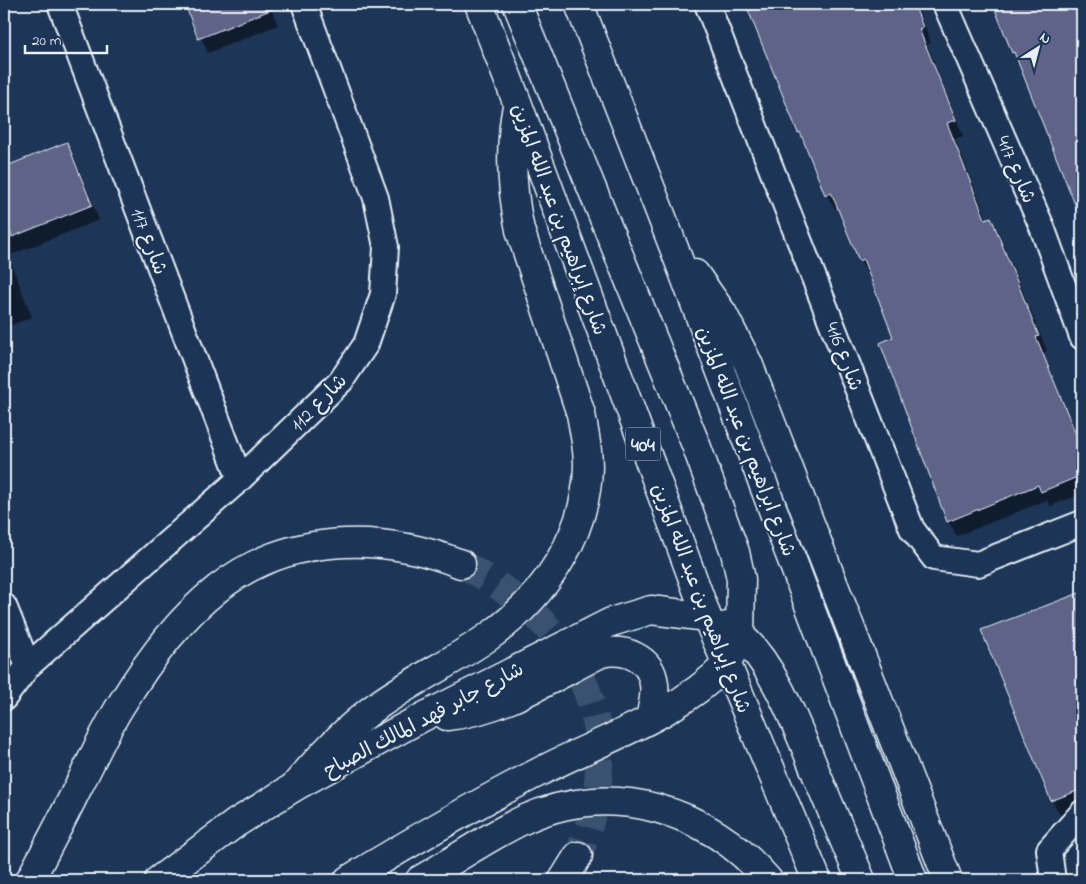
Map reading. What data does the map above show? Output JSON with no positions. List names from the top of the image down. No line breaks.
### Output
{"streets":{"main road":["شارع إبراهيم بن عبد الله المزين","شارع ابراهيم بن عبد الله المزين","404","شارع جابر فهد المالك الصباح"],"street":["شارع 417","شارع 117","شارع 416","شارع 112"]},"crossings":[["شارع إبراهيم بن عبد الله المزين","شارع جابر فهد المالك الصباح"],["شارع 117","شارع 112"]],"scale_bar":"20 m","north":"top right"}
